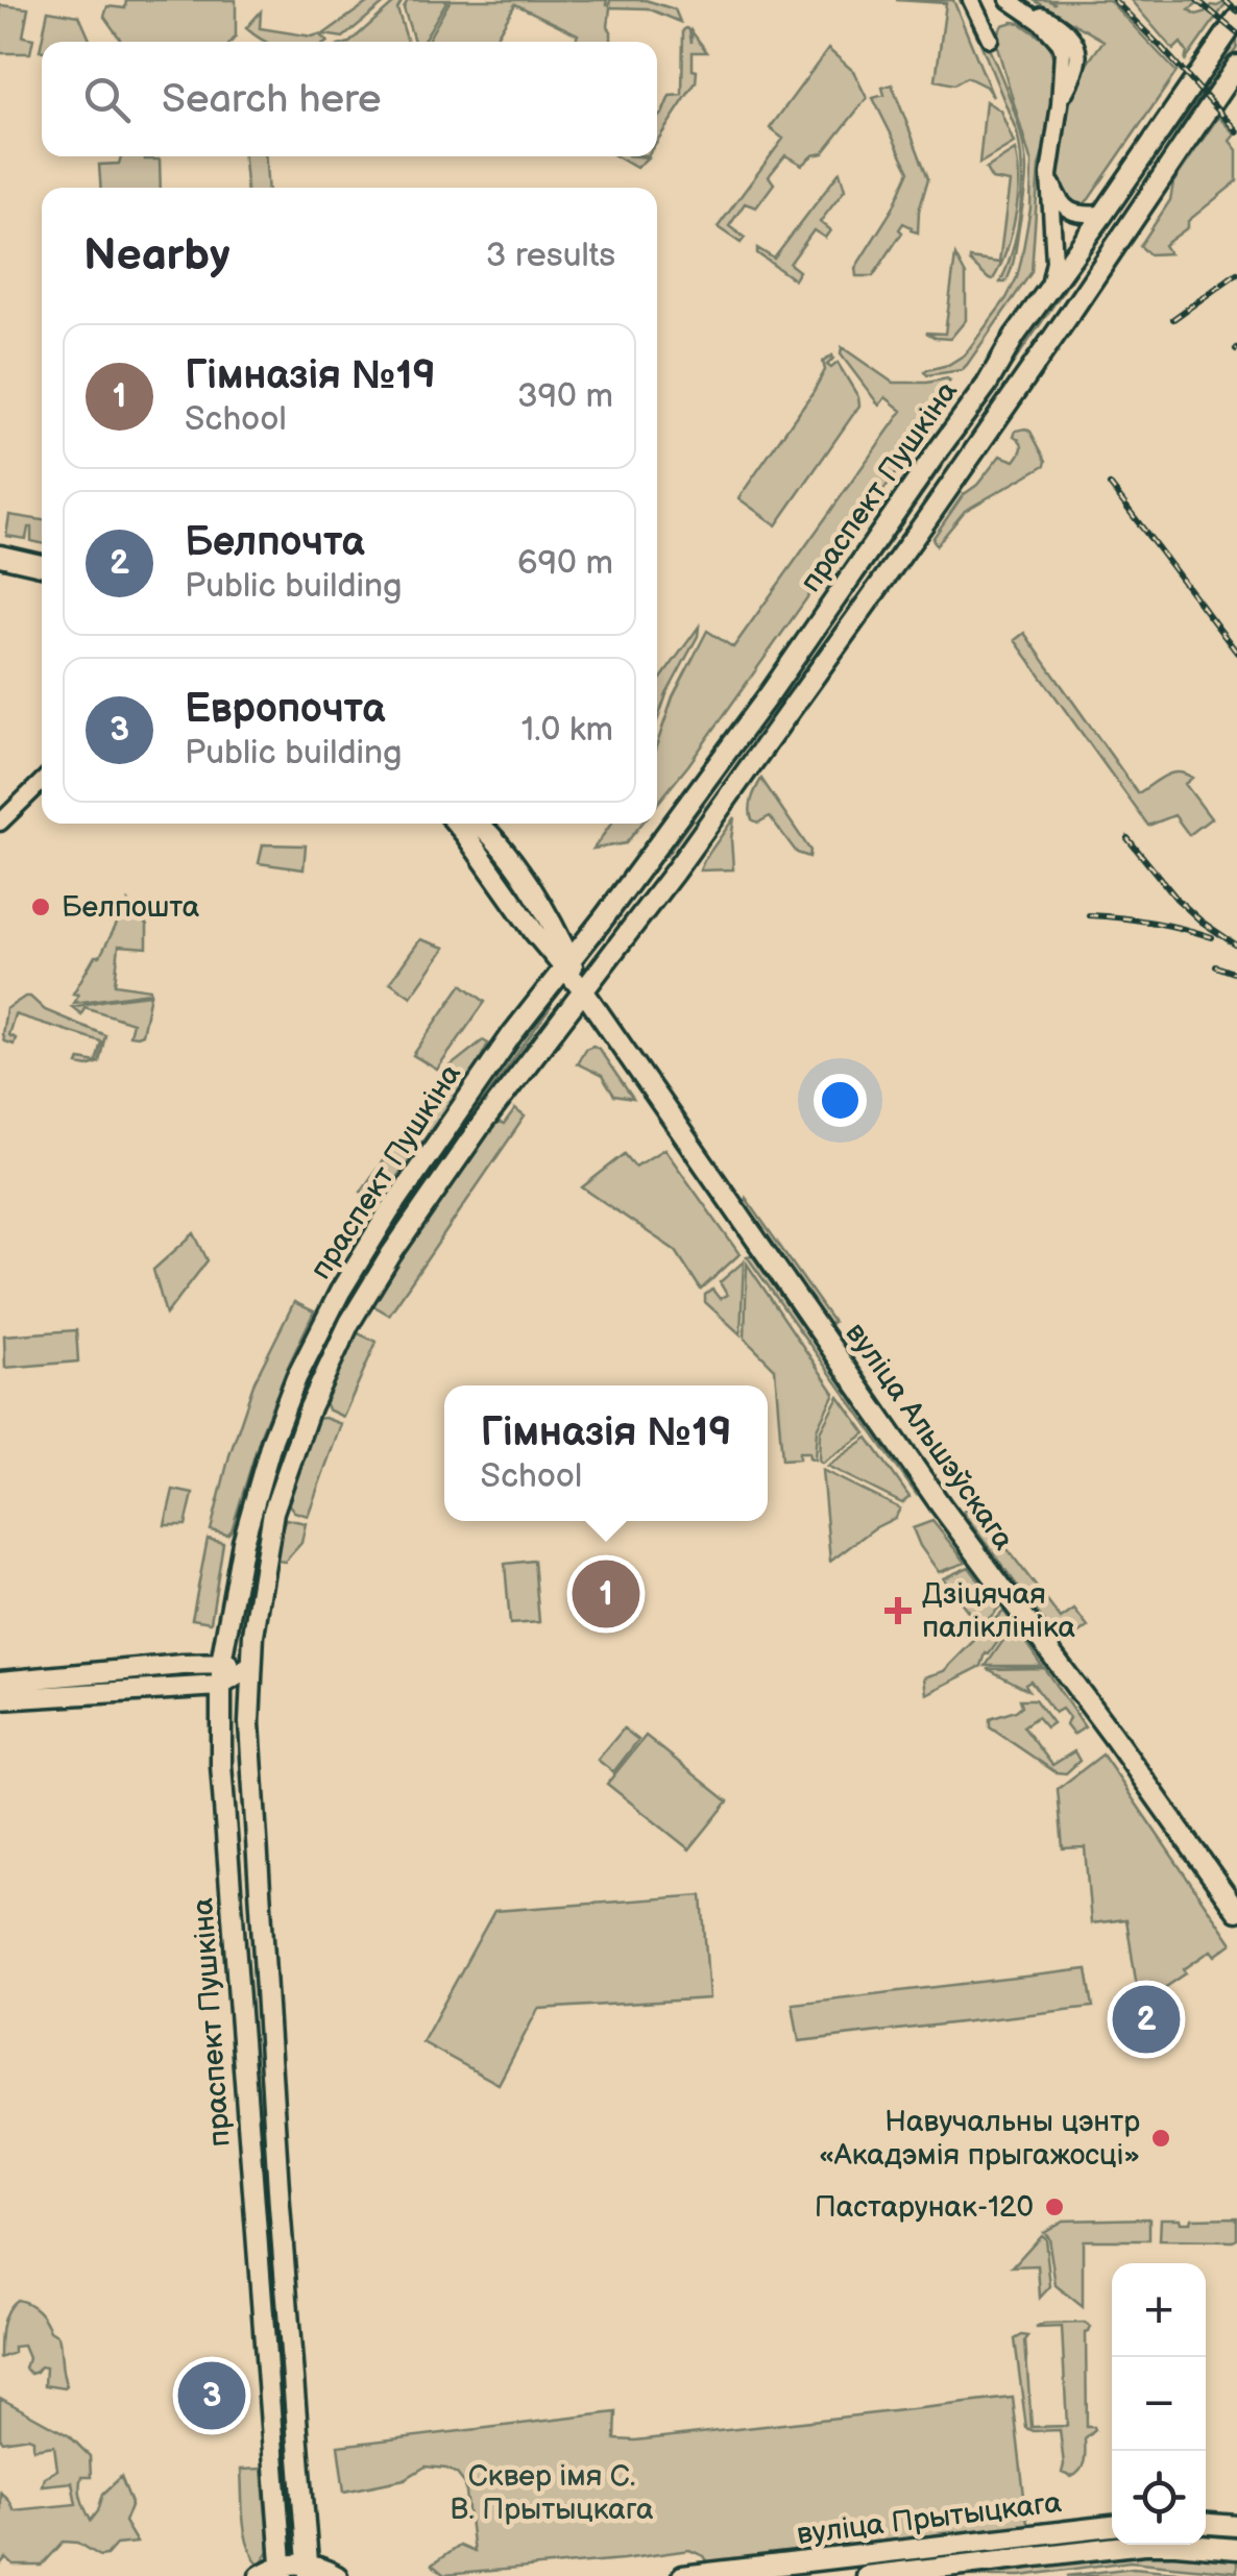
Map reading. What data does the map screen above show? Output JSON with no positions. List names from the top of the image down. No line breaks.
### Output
{"streets":{"main road":["праспект Пушкіна","вуліца Альшэўскага","вуліца Прытыцкага"]},"crossings":[["праспект Пушкіна","вуліца Альшэўскага"]],"parks":["Сквер імя С. В. Прытыцкага"],"places":{"other":["Белпошта","Навучальны цэнтр «Акадэмія прыгажосці»","Пастарунак-120"],"health":["Дзіцячая паліклініка"]},"page":{"search":"Search here","heading":["Nearby","3 results"],"list":[{"mark":"1","name":"Гімназія №19","note":"School","value":"390 m"},{"mark":"2","name":"Белпочта","note":"Public building","value":"690 m"},{"mark":"3","name":"Европочта","note":"Public building","value":"1.0 km"}],"popup":["Гімназія №19","School"],"pins":["1","2","3"],"map_buttons":["+","−"]}}
